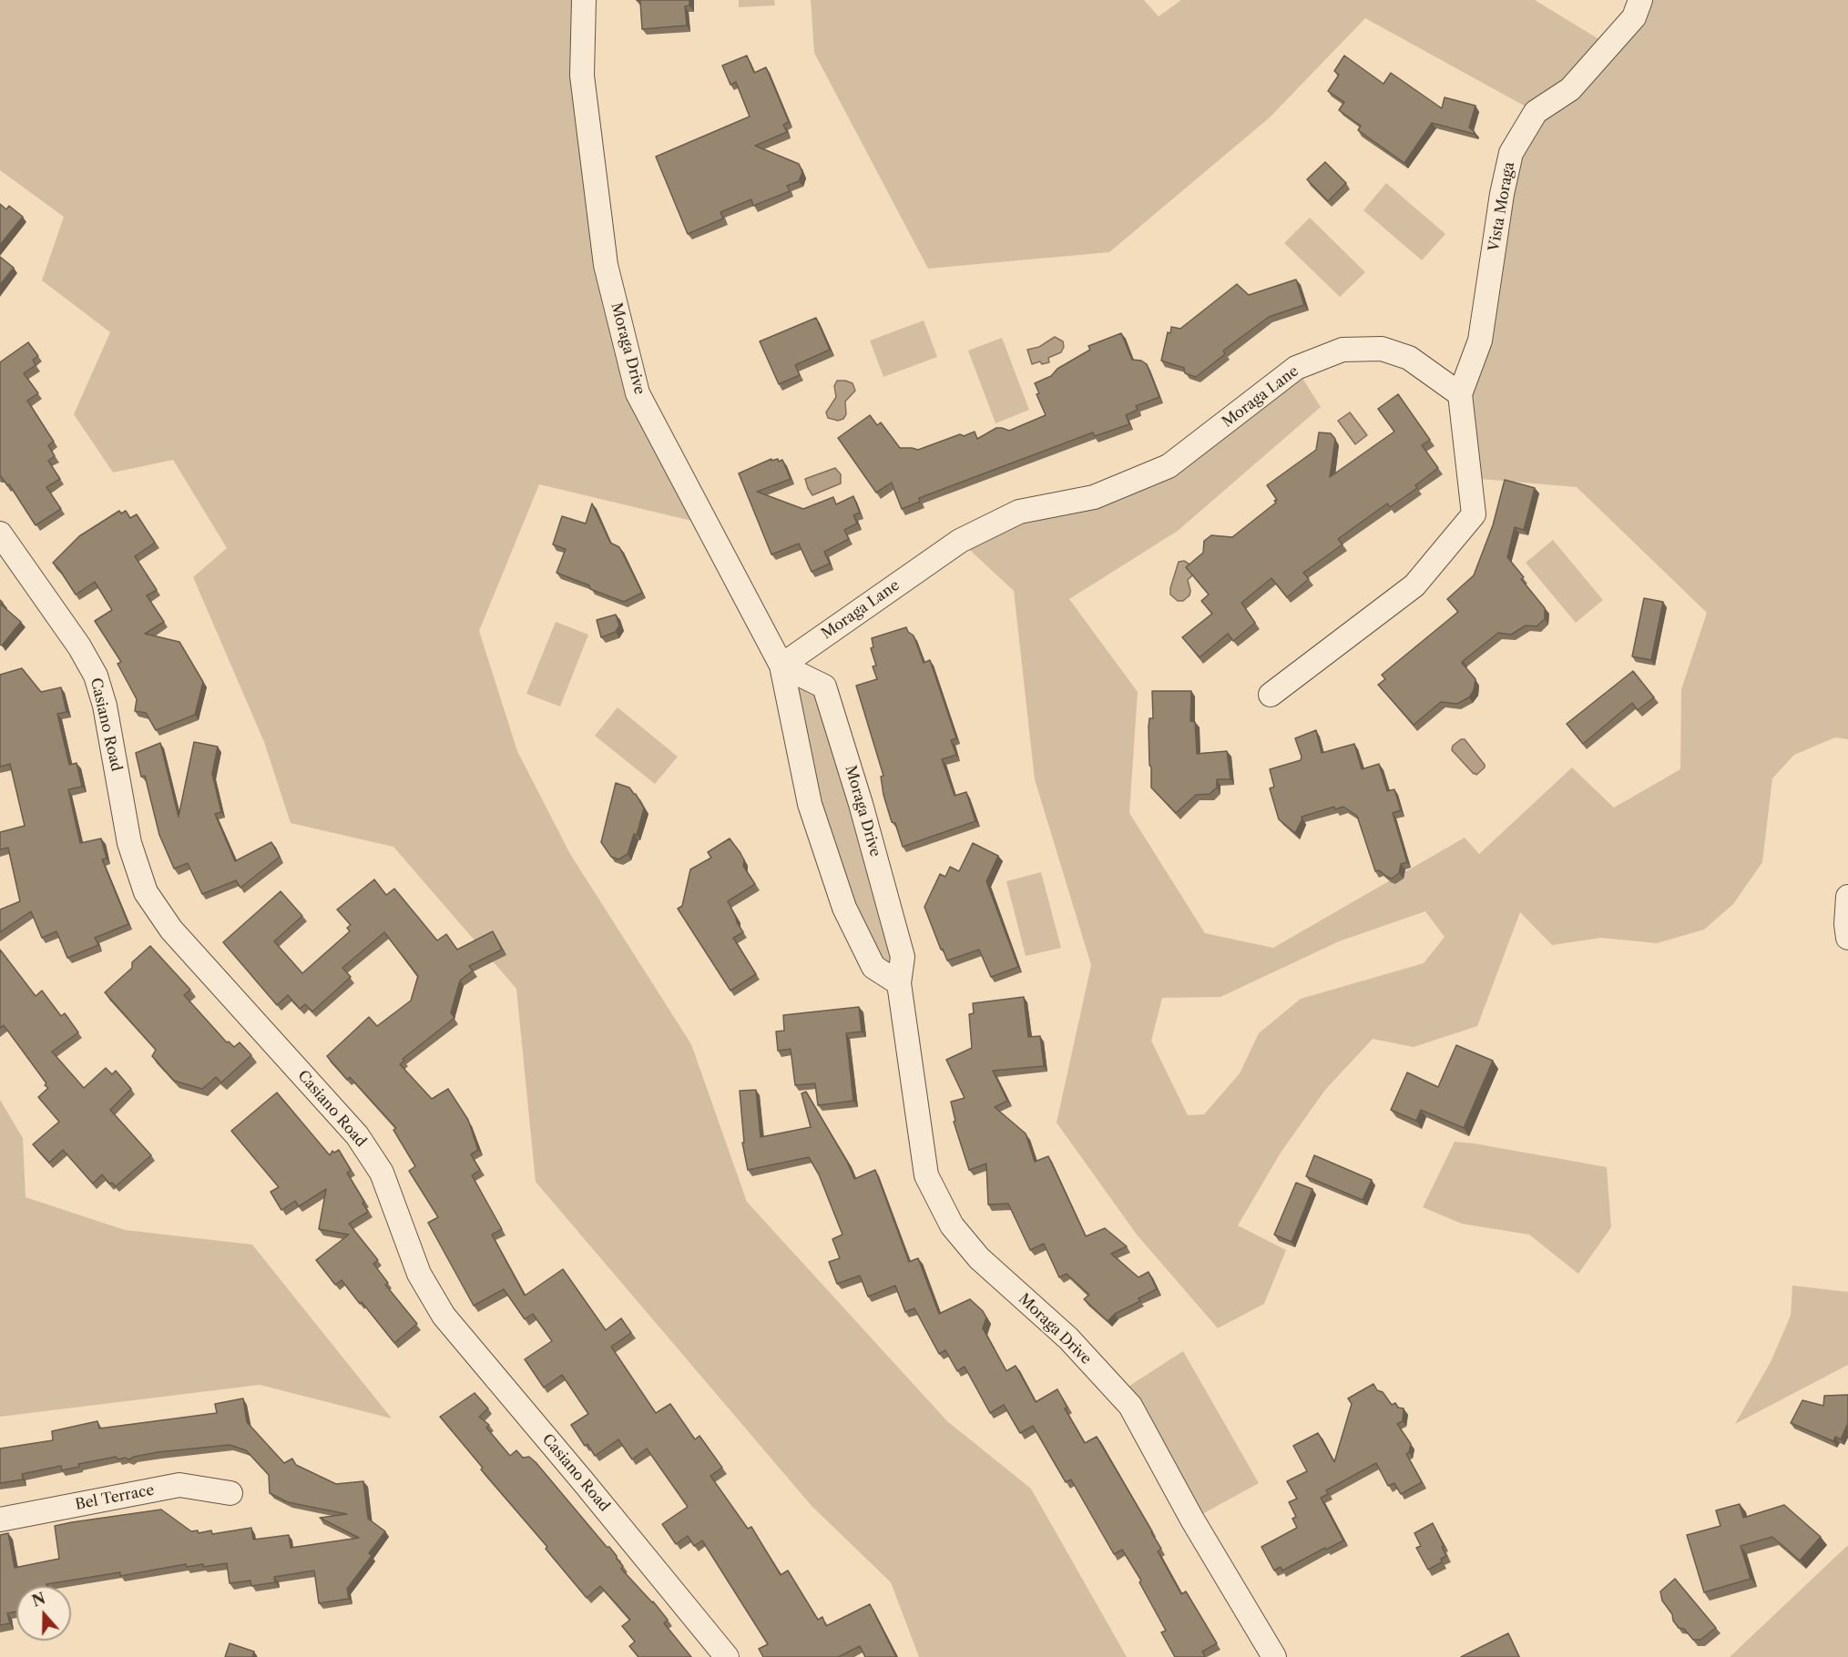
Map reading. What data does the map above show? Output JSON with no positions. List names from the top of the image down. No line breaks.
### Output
{"streets":{"street":["Vista Moraga","Moraga Drive","Moraga Lane","Casiano Road","Bel Terrace"]},"crossings":[["Vista Moraga","Moraga Lane"],["Moraga Drive","Moraga Lane"]],"north":"top"}
